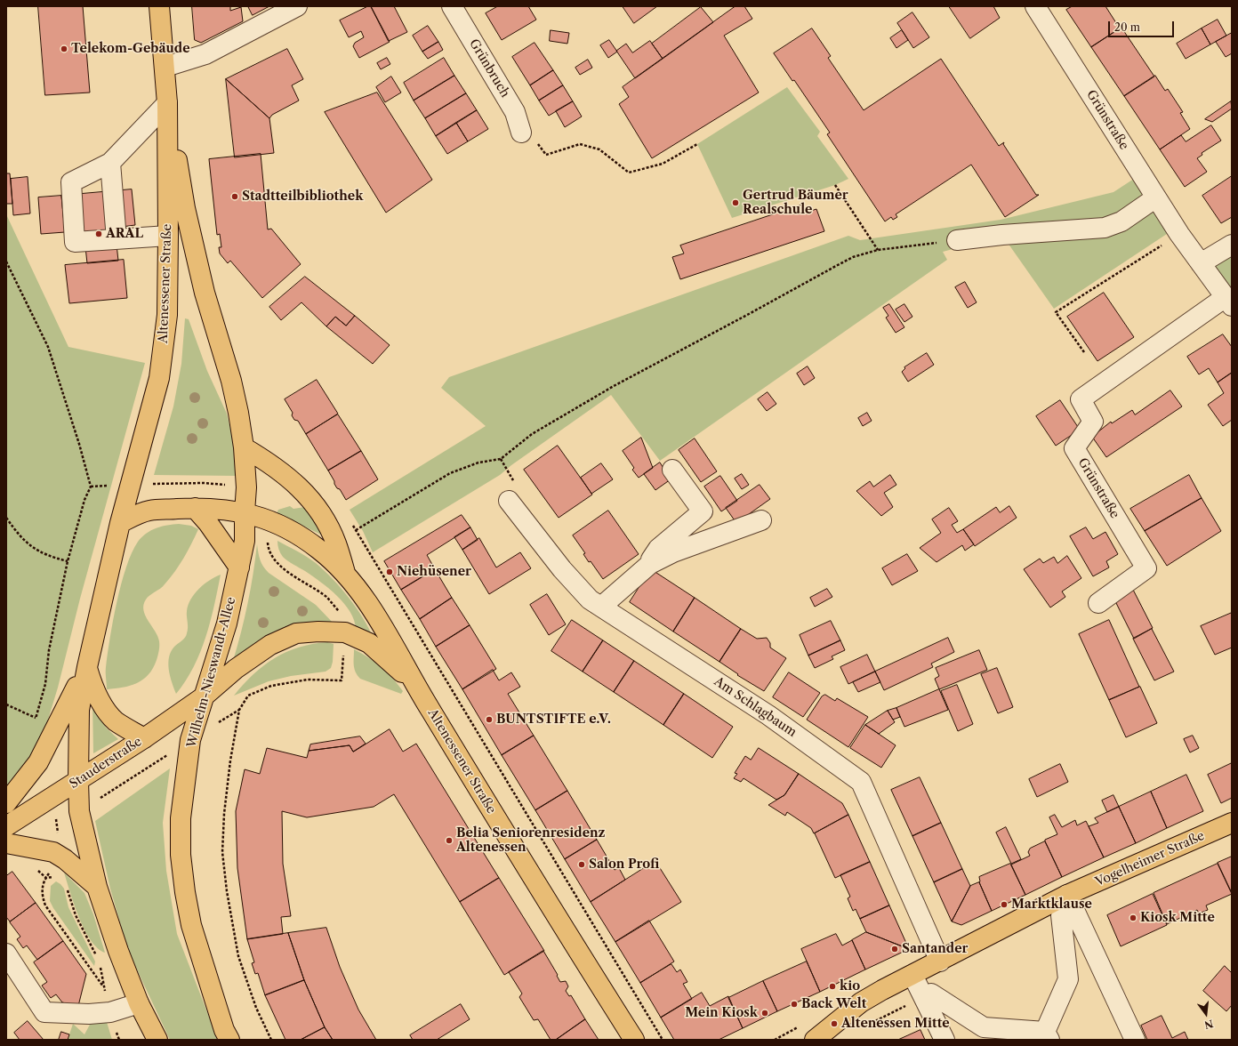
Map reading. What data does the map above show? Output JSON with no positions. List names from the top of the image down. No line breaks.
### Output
{"streets":{"main road":["Altenessener Straße","Wilhelm-Nieswandt-Allee","Stauderstraße","Vogelheimer Straße"],"street":["Grünbruch","Grünstraße","Am Schlagbaum"]},"crossings":[["Altenessener Straße","Wilhelm-Nieswandt-Allee"],["Wilhelm-Nieswandt-Allee","Stauderstraße"],["Am Schlagbaum","Vogelheimer Straße"]],"places":["Telekom-Gebäude","Stadtteilbibliothek","Gertrud Bäumer Realschule","ARAL","Niehüsener","BUNTSTIFTE e.V.","Belia Seniorenresidenz Altenessen","Salon Profi","Marktklause","Kiosk Mitte","Santander","kio","Back Welt","Mein Kiosk","Altenessen Mitte"],"scale_bar":"20 m","north":"bottom"}
